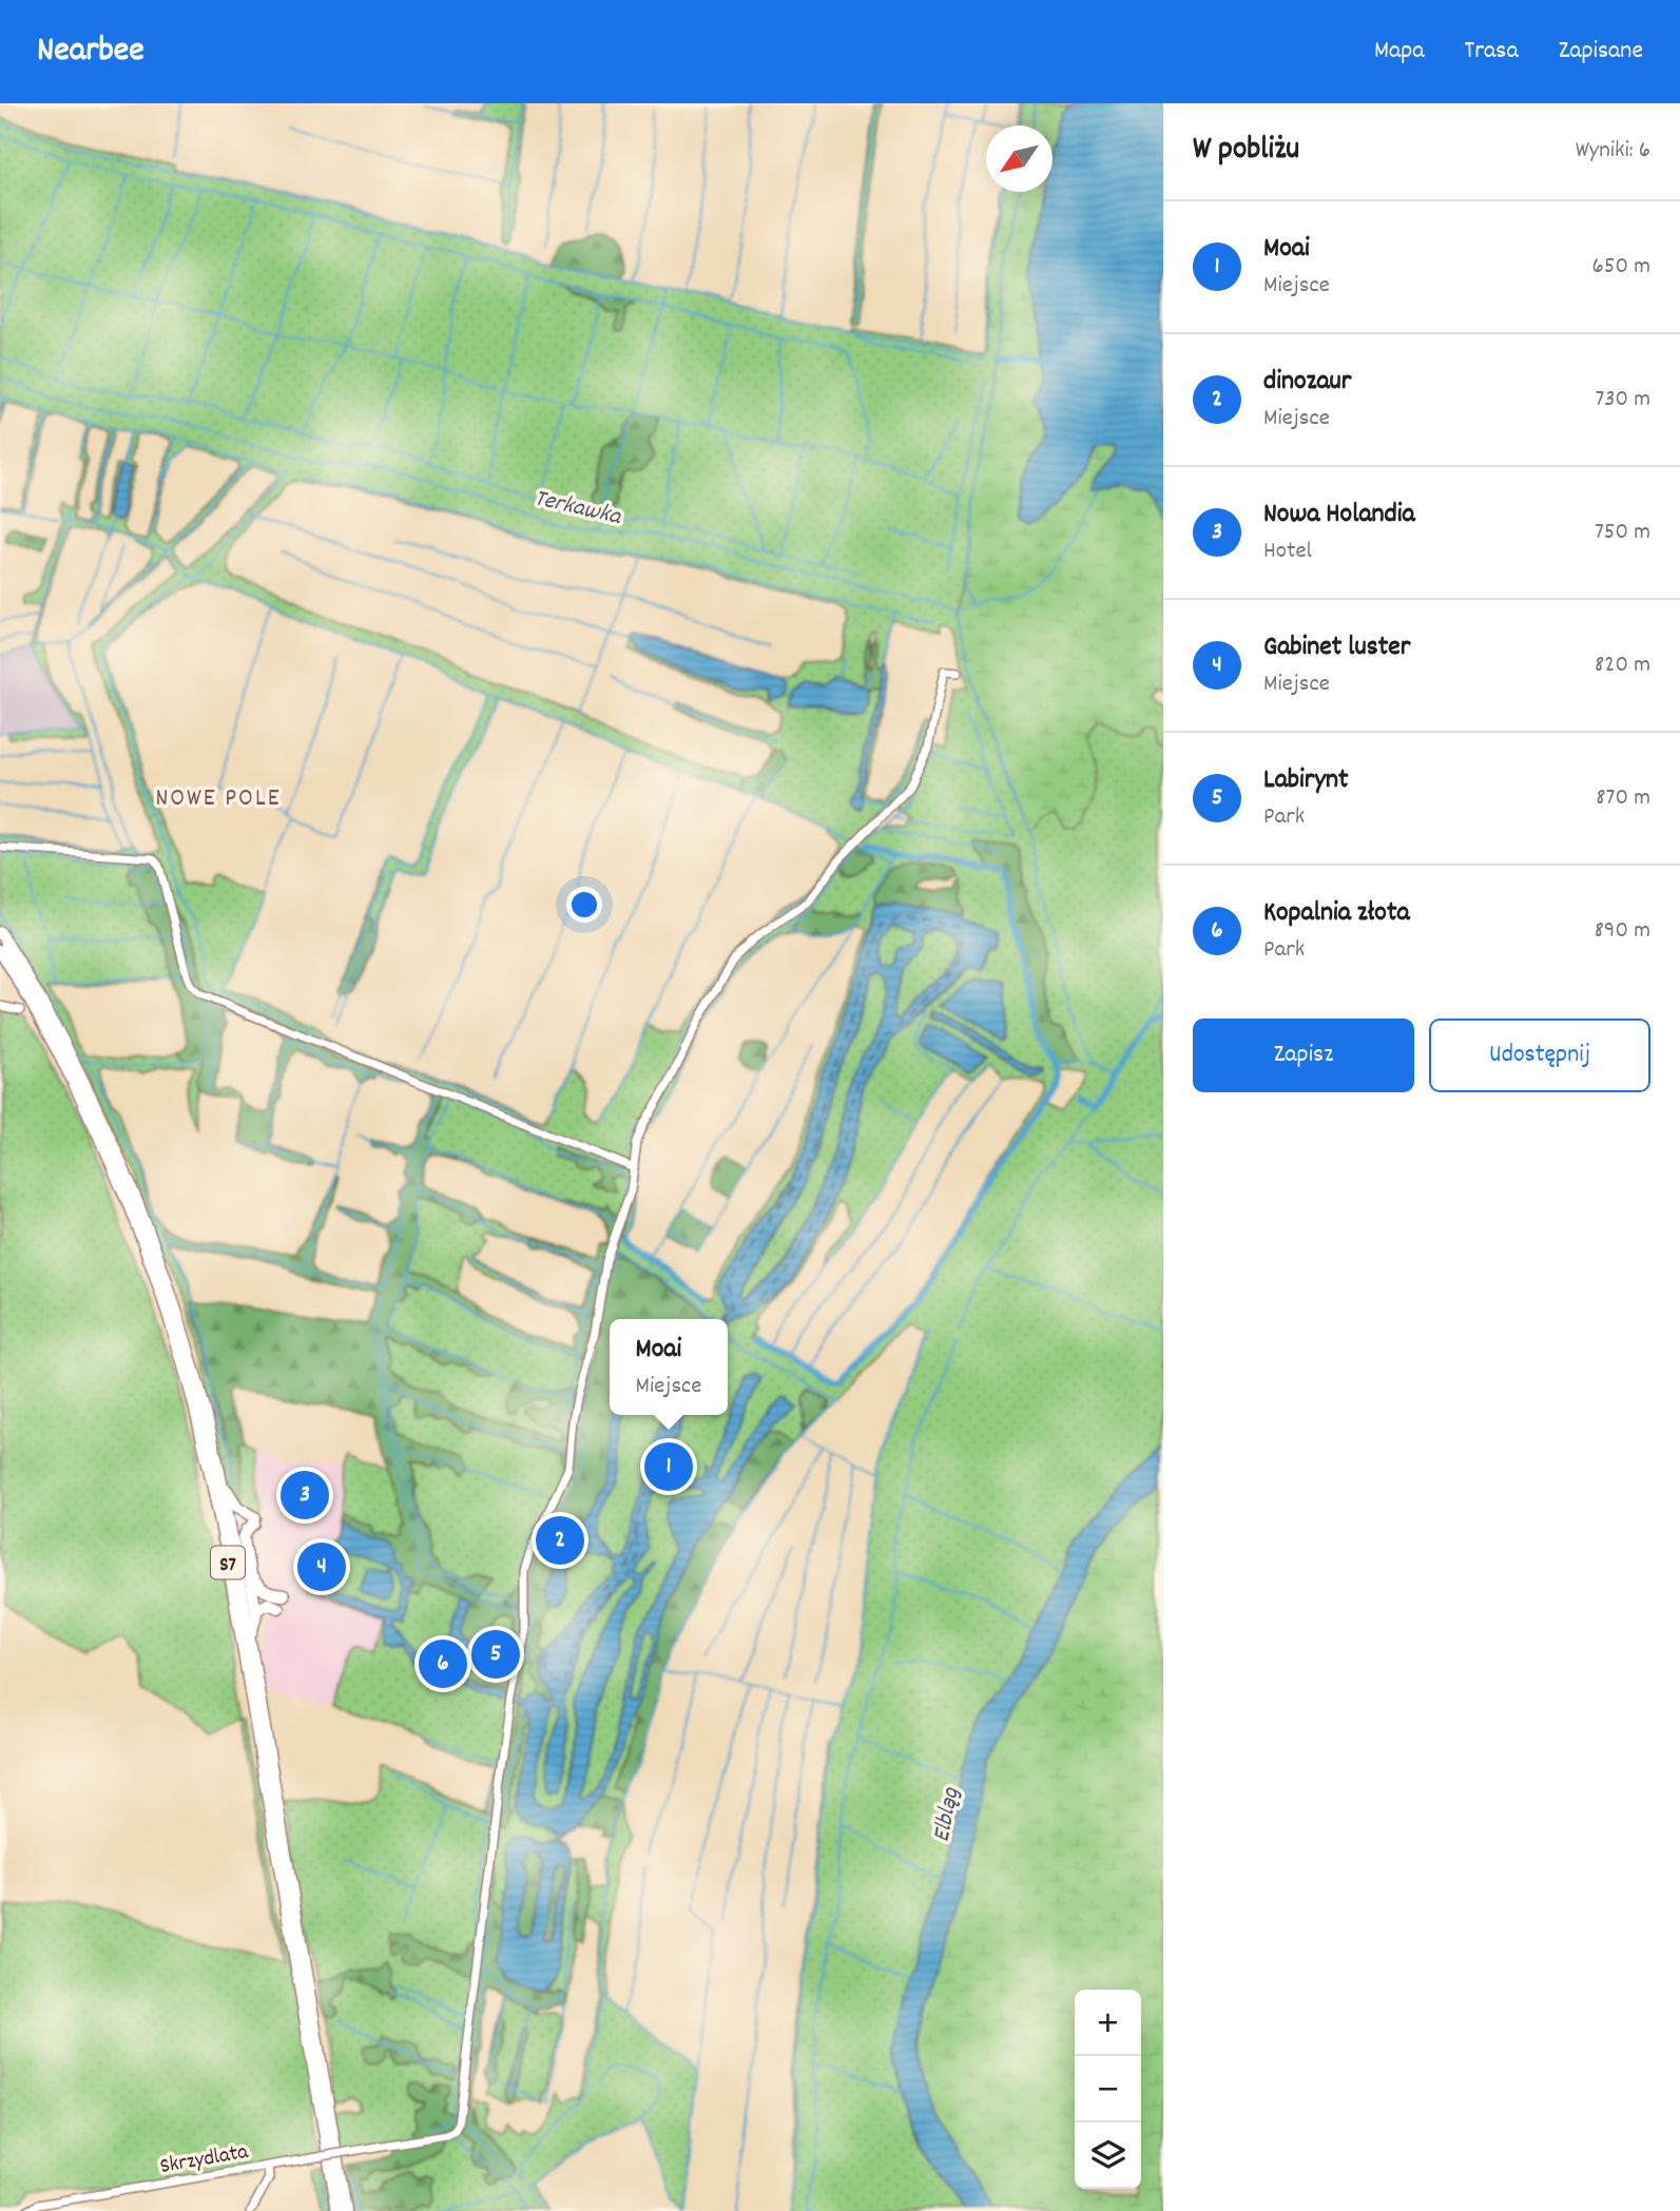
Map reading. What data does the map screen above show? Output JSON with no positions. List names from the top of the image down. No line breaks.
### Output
{"streets":{"highway":["S7"],"street":["Skrzydlata"]},"districts":["NOWE POLE"],"water":["Terkawka","Elbląg"],"north":"bottom left","page":{"header":"Nearbee","nav":["Mapa","Trasa","Zapisane"],"heading":["W pobliżu","Wyniki: 6"],"list":[{"mark":"1","name":"Moai","note":"Miejsce","value":"650 m"},{"mark":"2","name":"dinozaur","note":"Miejsce","value":"730 m"},{"mark":"3","name":"Nowa Holandia","note":"Hotel","value":"750 m"},{"mark":"4","name":"Gabinet luster","note":"Miejsce","value":"820 m"},{"mark":"5","name":"Labirynt","note":"Park","value":"870 m"},{"mark":"6","name":"Kopalnia złota","note":"Park","value":"890 m"}],"buttons":["Zapisz","Udostępnij"],"popup":["Moai","Miejsce"],"pins":["1","3","2","4","5","6"],"map_buttons":["+","−"]}}
